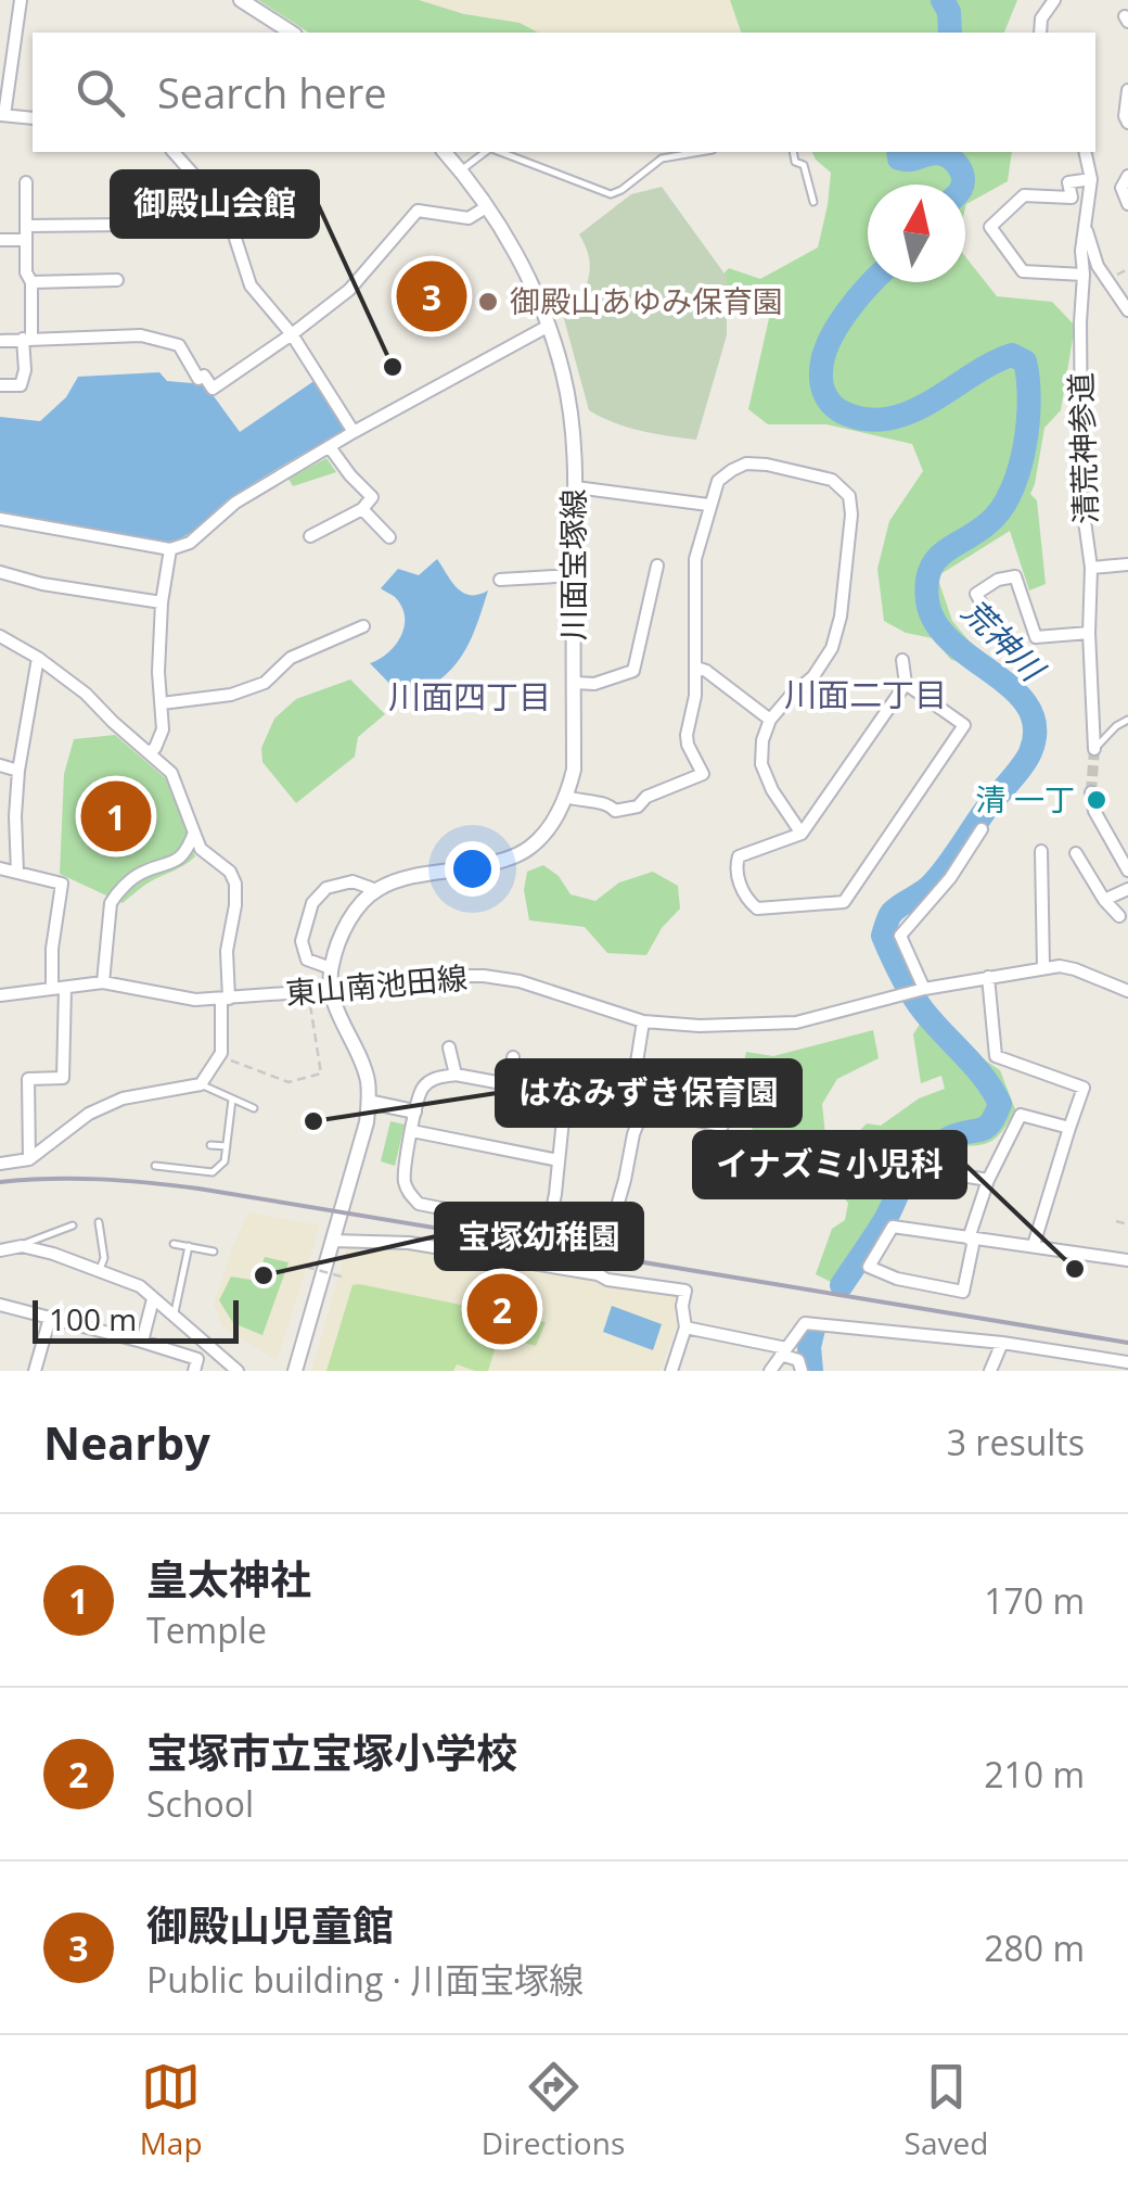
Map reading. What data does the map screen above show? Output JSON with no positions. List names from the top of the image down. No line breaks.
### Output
{"streets":{"street":["清荒神参道","川面宝塚線","東山南池田線"]},"districts":["川面二丁目","川面四丁目"],"water":["荒神川"],"places":["御殿山あゆみ保育園","御殿山会館","清 一丁","はなみずき保育園","イナズミ小児科","宝塚幼稚園"],"scale_bar":"100 m","north":"top","page":{"search":"Search here","pins":["3","1","2"],"scale":"100 m","heading":["Nearby","3 results"],"list":[{"mark":"1","name":"皇太神社","note":"Temple","value":"170 m"},{"mark":"2","name":"宝塚市立宝塚小学校","note":"School","value":"210 m"},{"mark":"3","name":"御殿山児童館","note":"Public building · 川面宝塚線","value":"280 m"}],"nav":["Map","Directions","Saved"]}}
